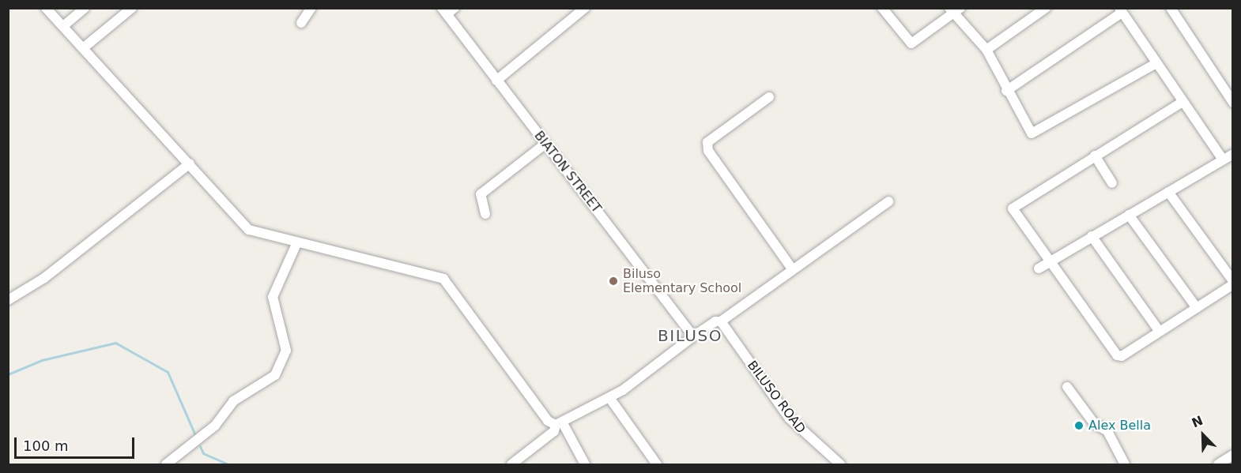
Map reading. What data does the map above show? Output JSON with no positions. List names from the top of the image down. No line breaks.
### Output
{"streets":{"street":["BIATON STREET","BILUSO ROAD"]},"districts":["BILUSO"],"places":["Biluso Elementary School","Alex Bella"],"scale_bar":"100 m","north":"top left"}
